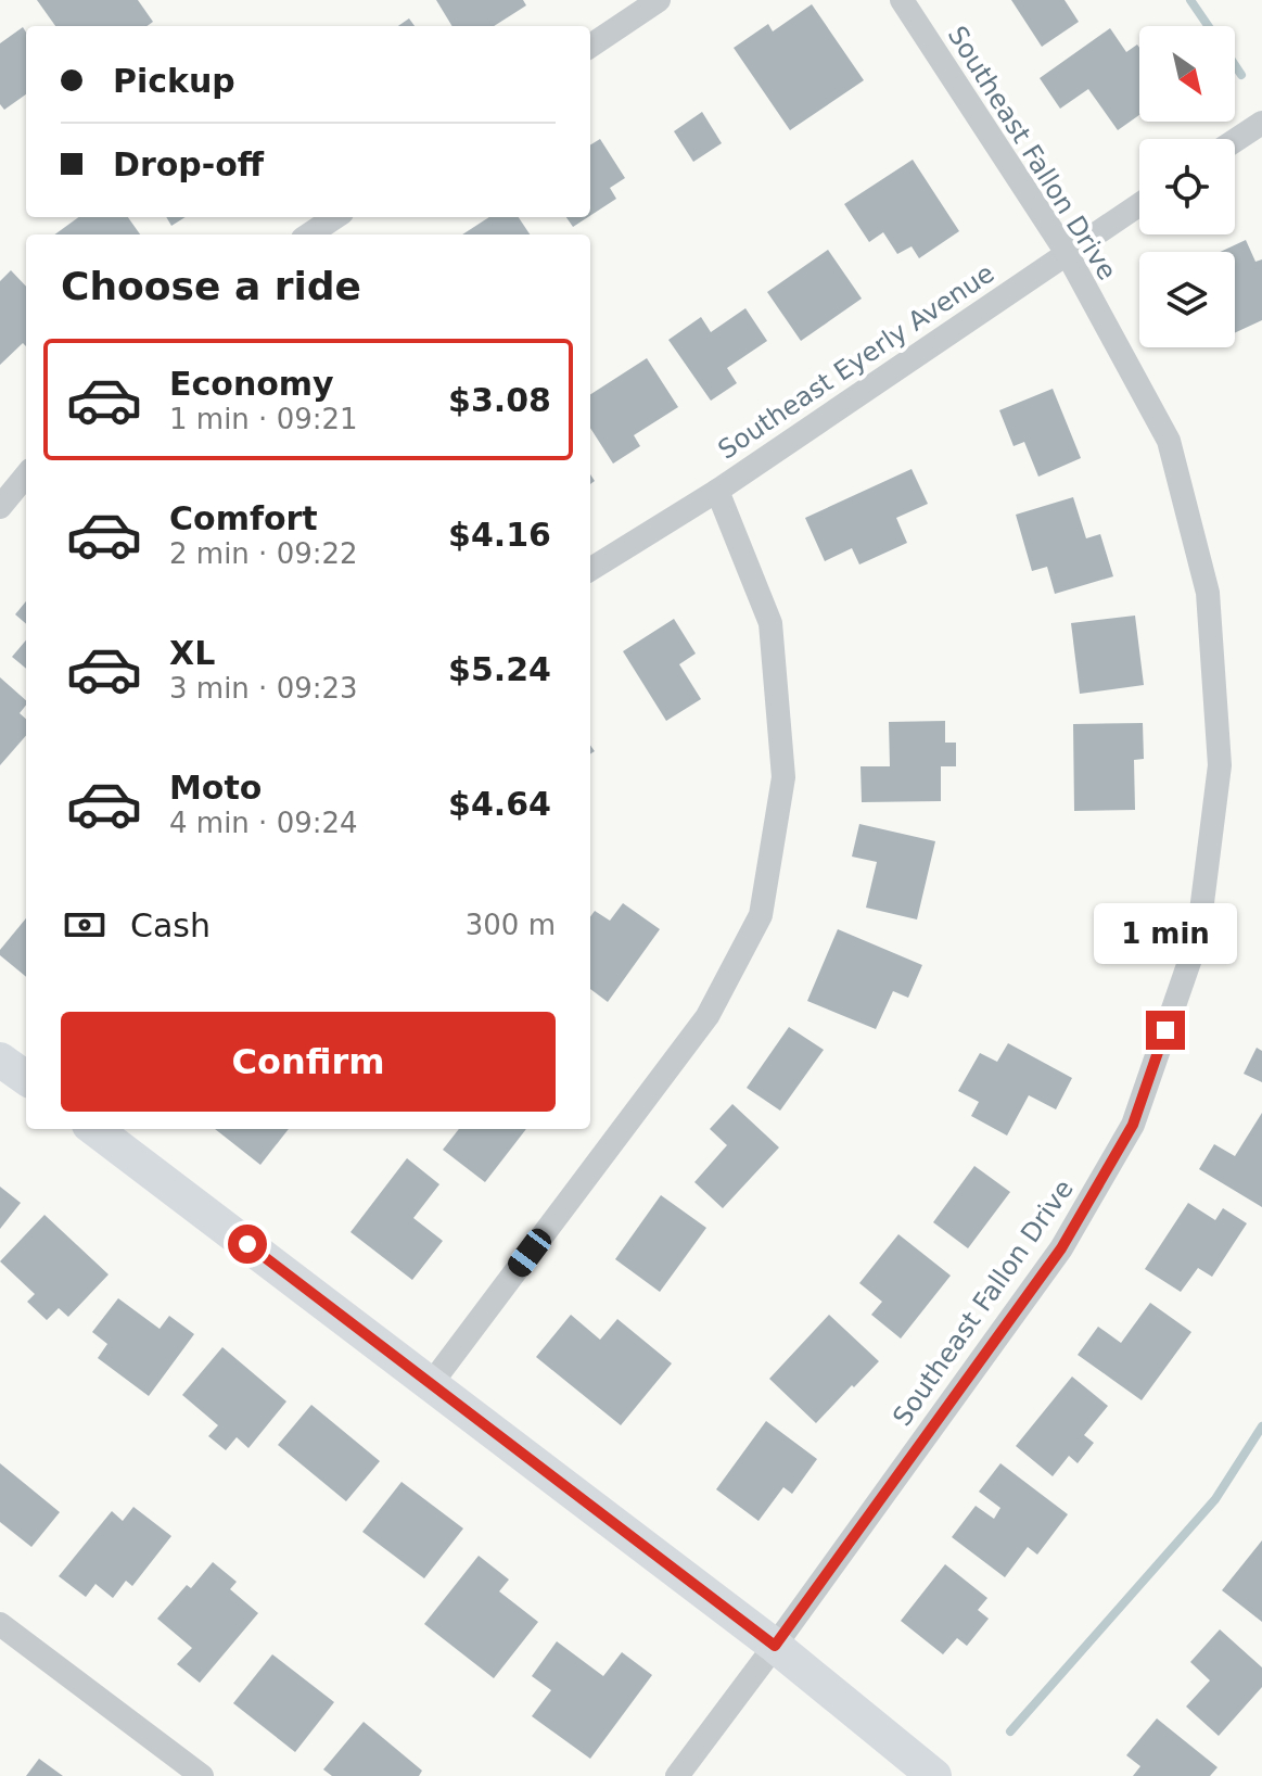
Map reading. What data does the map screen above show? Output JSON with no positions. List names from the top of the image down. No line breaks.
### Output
{"streets":{"street":["Southeast Fallon Drive","Southeast Eyerly Avenue"]},"crossings":[["Southeast Fallon Drive","Southeast Eyerly Avenue"]],"north":"bottom right","page":{"banner":["Pickup","Drop-off"],"heading":"Choose a ride","list":[{"name":"Economy","note":"1 min · 09:21","value":"$3.08"},{"name":"Comfort","note":"2 min · 09:22","value":"$4.16"},{"name":"XL","note":"3 min · 09:23","value":"$5.24"},{"name":"Moto","note":"4 min · 09:24","value":"$4.64"}],"pay":["Cash","300 m"],"bubble":"1 min","buttons":"Confirm"}}
